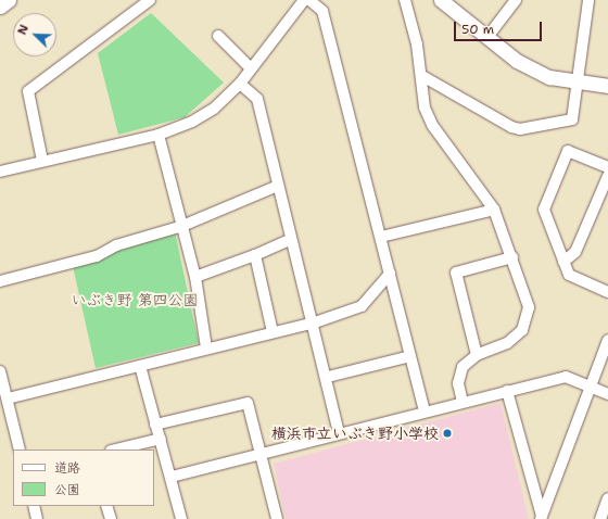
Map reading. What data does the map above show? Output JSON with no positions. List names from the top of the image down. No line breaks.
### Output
{"parks":["いぶき野 第四公園"],"places":["横浜市立いぶき野小学校"],"legend":["道路","公園"],"scale_bar":"50 m","north":"top left"}
